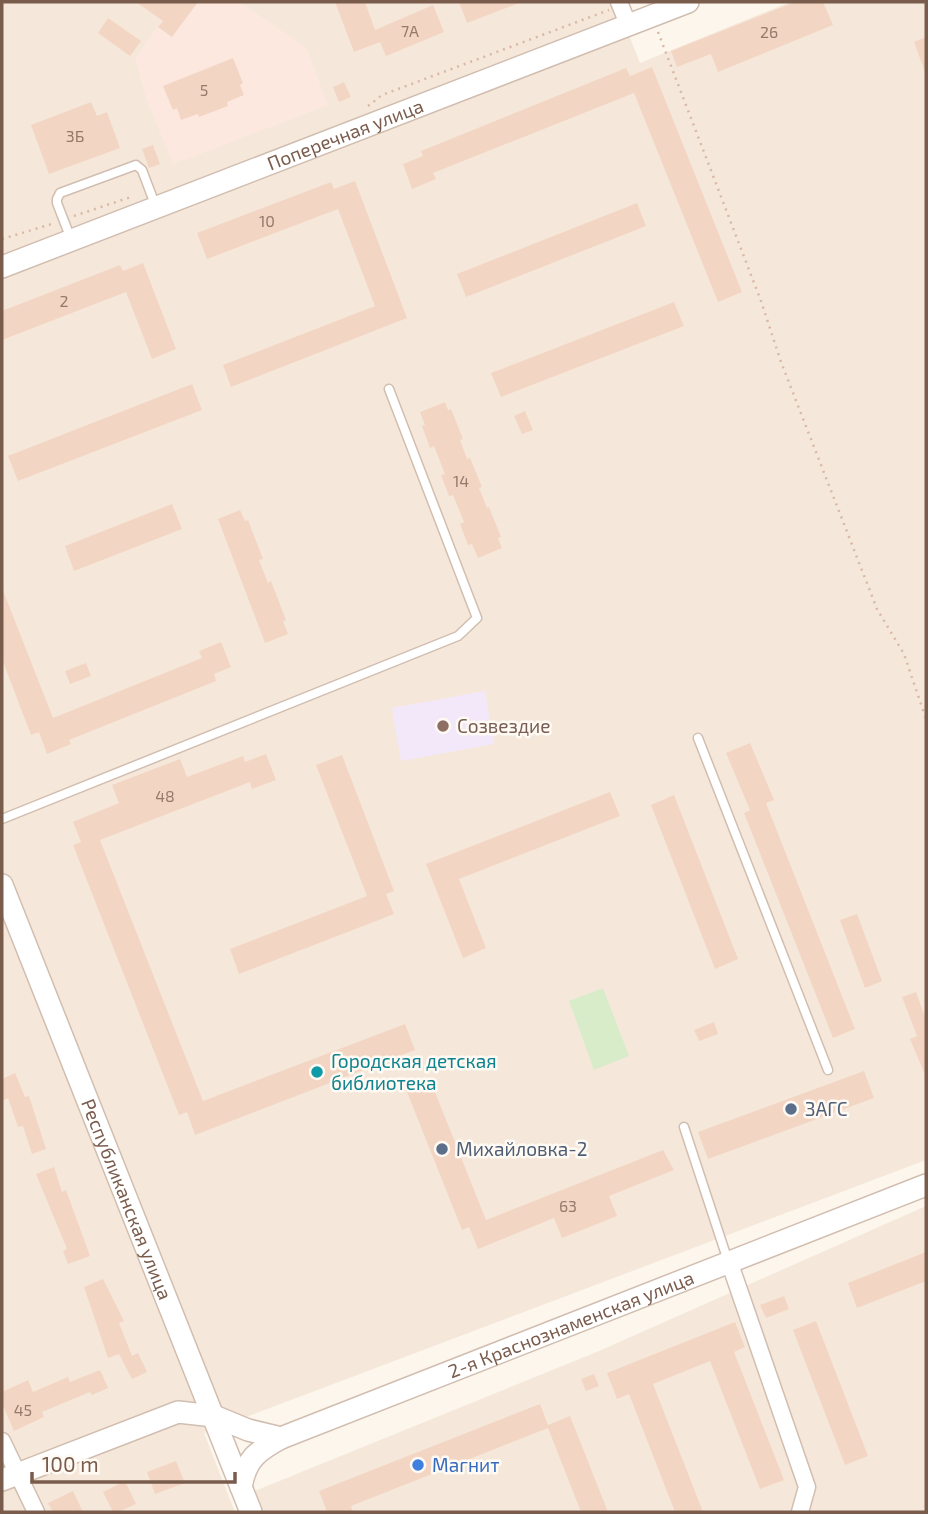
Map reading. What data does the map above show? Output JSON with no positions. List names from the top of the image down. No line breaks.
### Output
{"streets":{"street":["Поперечная улица","Республиканская улица","2-я Краснознаменская улица"]},"crossings":[["Республиканская улица","2-я Краснознаменская улица"]],"places":["Созвездие","Городская детская библиотека","ЗАГС","Михайловка-2","Магнит"],"house_numbers":["7А","26","5","3Б","10","2","14","48","63","45"],"scale_bar":"100 m"}
